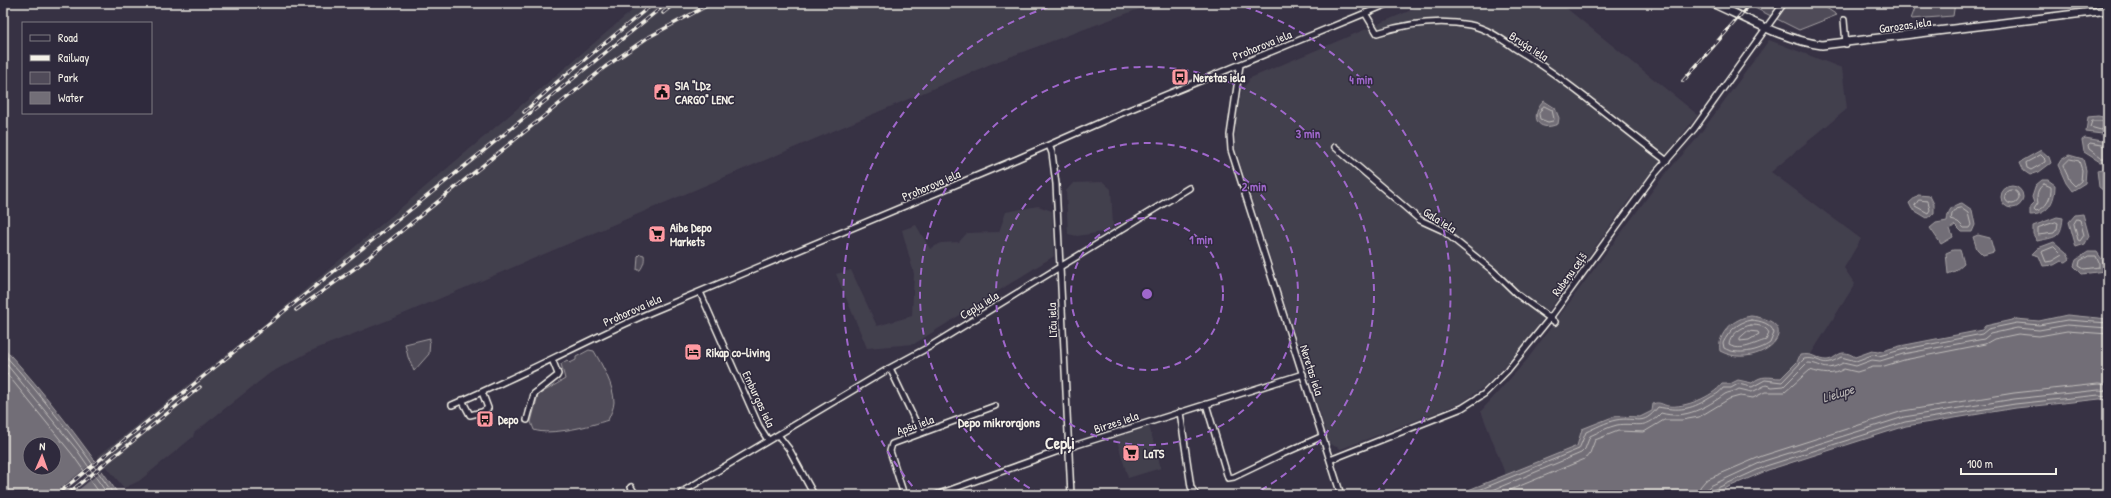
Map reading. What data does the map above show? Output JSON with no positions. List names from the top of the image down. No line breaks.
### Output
{"streets":{"main road":["Garozas iela"],"street":["Prohorova iela","Bruģa iela","Gala iela","Rubeņu ceļš","Cepļu iela","Līču iela","Neretas iela","Emburgas iela","Birzes iela","Apšu iela"]},"crossings":[["Garozas iela","Rubeņu ceļš"],["Prohorova iela","Bruģa iela"],["Prohorova iela","Līču iela"],["Prohorova iela","Neretas iela"],["Prohorova iela","Emburgas iela"],["Bruģa iela","Rubeņu ceļš"],["Gala iela","Rubeņu ceļš"],["Rubeņu ceļš","Neretas iela"],["Cepļu iela","Līču iela"],["Cepļu iela","Emburgas iela"],["Līču iela","Birzes iela"],["Neretas iela","Birzes iela"]],"districts":["Depo mikrorajons","Cepļi"],"water":["Lielupe"],"places":{"bus stop":["Neretas iela","Depo"],"public building":["SIA \"LDz CARGO\" LENC"],"supermarket":["Aibe Depo Markets","LaTS"],"hotel":["Rikap co-living"]},"legend":["Road","Railway","Park","Water"],"scale_bar":"100 m","north":"top","rings":["4 min","3 min","2 min","1 min"]}
